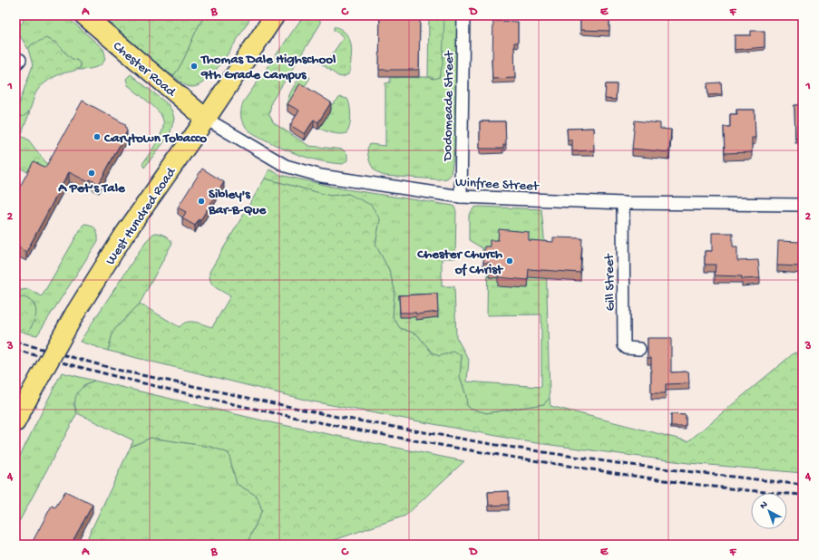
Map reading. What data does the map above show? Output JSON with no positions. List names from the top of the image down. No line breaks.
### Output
{"streets":{"main road":["Chester Road","West Hundred Road"],"street":["Dodomeade Street","Winfree Street","Gill Street"]},"crossings":[["Chester Road","Winfree Street"],["Chester Road","West Hundred Road"],["Dodomeade Street","Winfree Street"],["Winfree Street","West Hundred Road"],["Winfree Street","Gill Street"]],"places":["Thomas Dale Highschool 9th Grade Campus","Carytown Tobacco","A Pet’s Tale","Sibley's Bar-B-Que","Chester Church of Christ"],"north":"top left","grid":{"columns":["A","B","C","D","E","F"],"rows":["1","2","3","4"]}}
